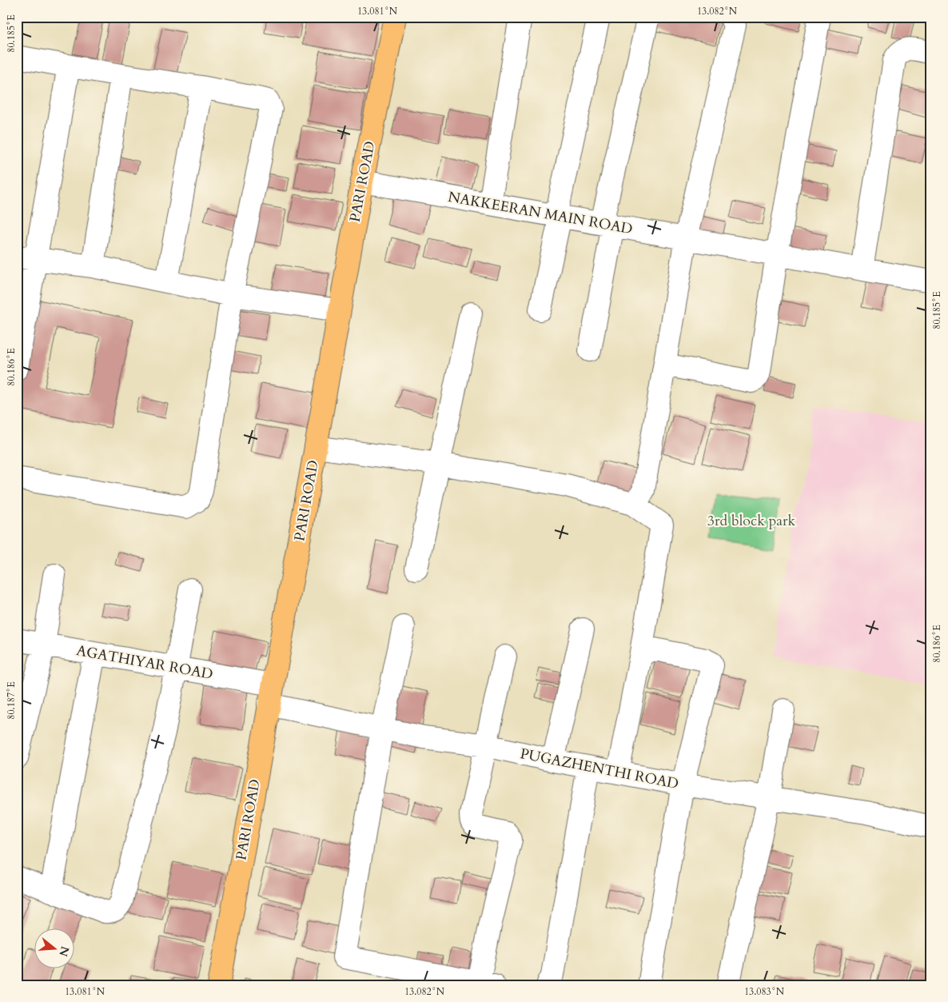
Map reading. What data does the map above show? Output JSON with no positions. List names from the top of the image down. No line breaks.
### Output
{"streets":{"main road":["PARI ROAD"],"street":["NAKKEERAN MAIN ROAD","AGATHIYAR ROAD","PUGAZHENTHI ROAD"]},"crossings":[["PARI ROAD","NAKKEERAN MAIN ROAD"],["PARI ROAD","AGATHIYAR ROAD"],["PARI ROAD","PUGAZHENTHI ROAD"],["AGATHIYAR ROAD","PUGAZHENTHI ROAD"]],"parks":["3rd block park"],"north":"right","coordinates":["13.081°N","13.082°N","80.185°E","80.186°E","80.187°E","13.083°N"]}
